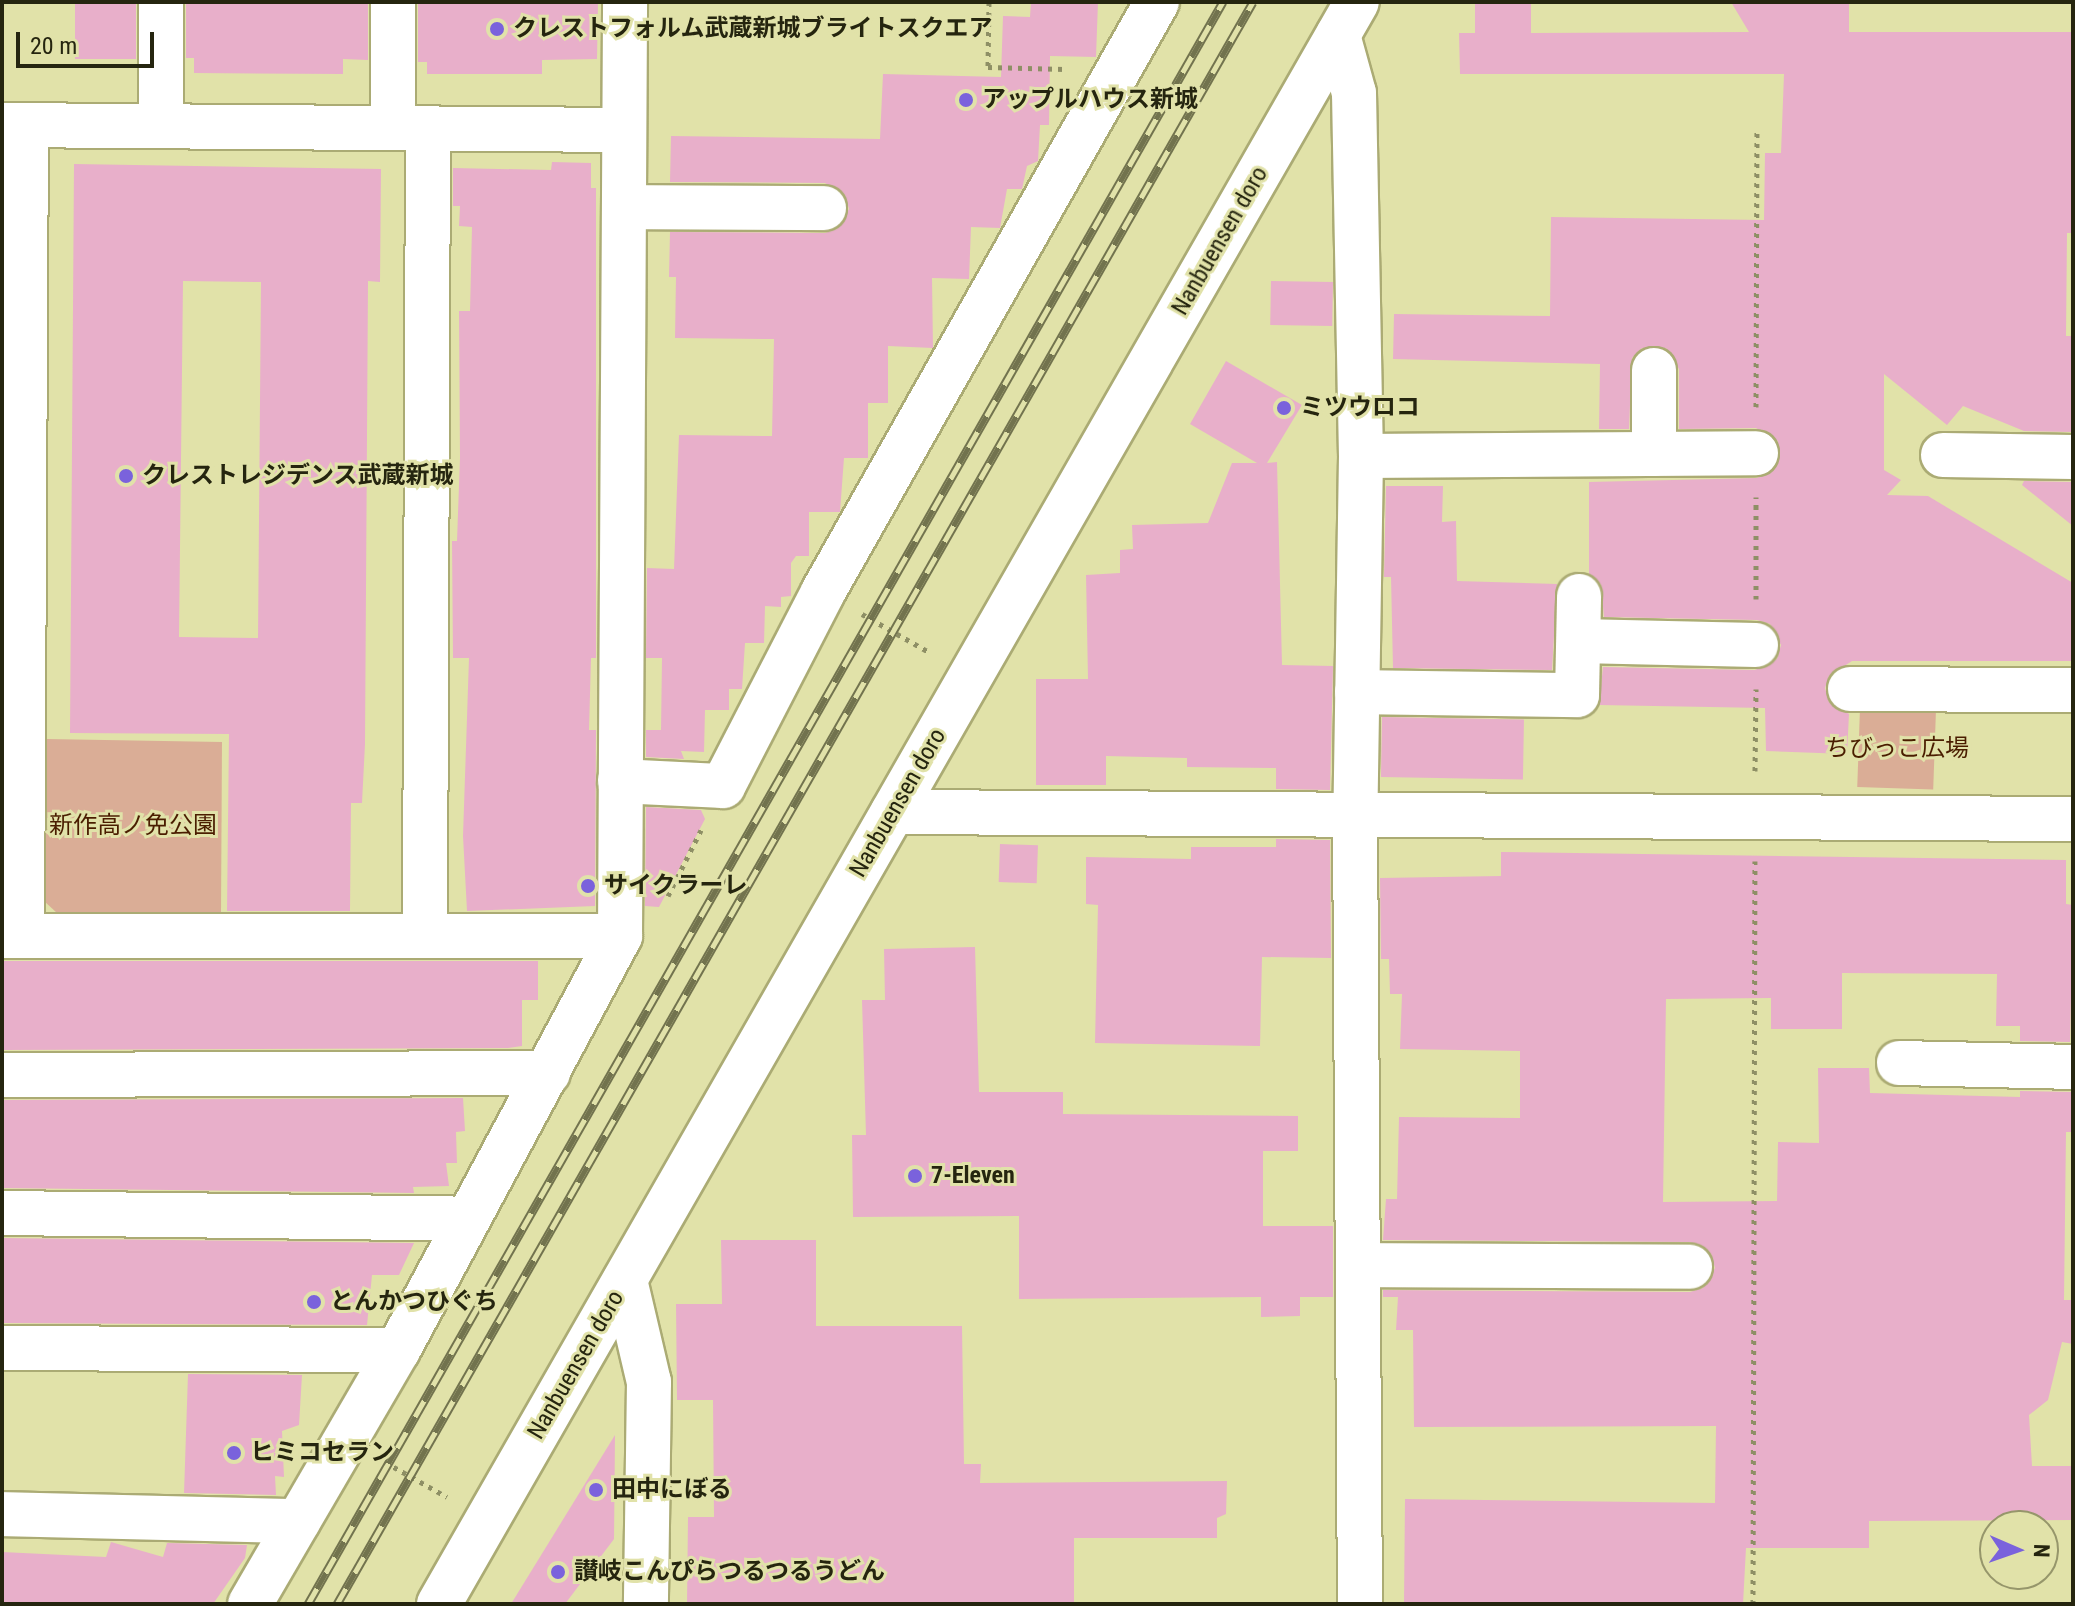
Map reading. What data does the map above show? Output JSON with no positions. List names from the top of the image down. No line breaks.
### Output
{"streets":{"street":["Nanbuensen doro"]},"parks":["ちびっこ広場","新作高ノ免公園"],"places":["クレストフォルム武蔵新城ブライトスクエア","アップルハウス新城","ミツウロコ","クレストレジデンス武蔵新城","サイクラーレ","7-Eleven","とんかつひぐち","ヒミコセラン","田中にぼる","讃岐こんぴらつるつるうどん"],"scale_bar":"20 m","north":"right"}
